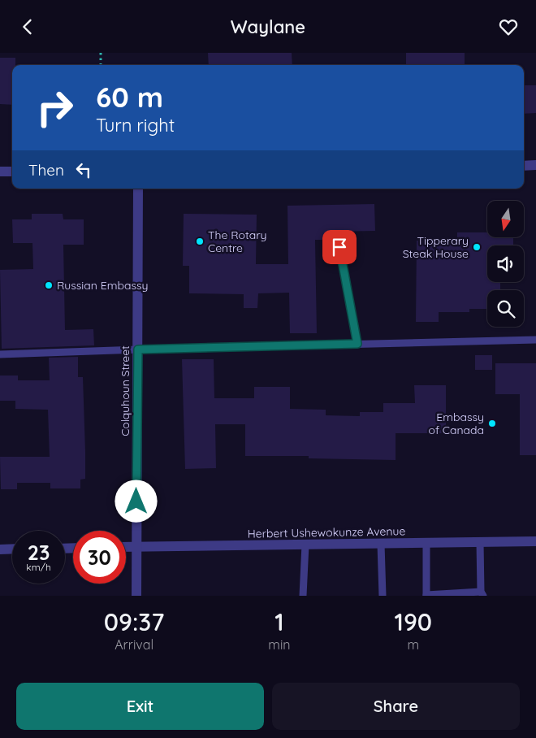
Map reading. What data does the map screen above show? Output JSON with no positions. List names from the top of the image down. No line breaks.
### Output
{"streets":{"street":["Colquhoun Street","Herbert Ushewokunze Avenue"]},"crossings":[["Colquhoun Street","Herbert Ushewokunze Avenue"]],"places":["The Rotary Centre","Tipperary Steak House","Russian Embassy","Embassy of Canada"],"north":"bottom","page":{"header":"Waylane","turn":["60 m","Turn right"],"then":"Then","speed":"23 km/h","limit":"30","eta":["09:37","Arrival","1","min","190","m"],"buttons":["Exit","Share"]}}
